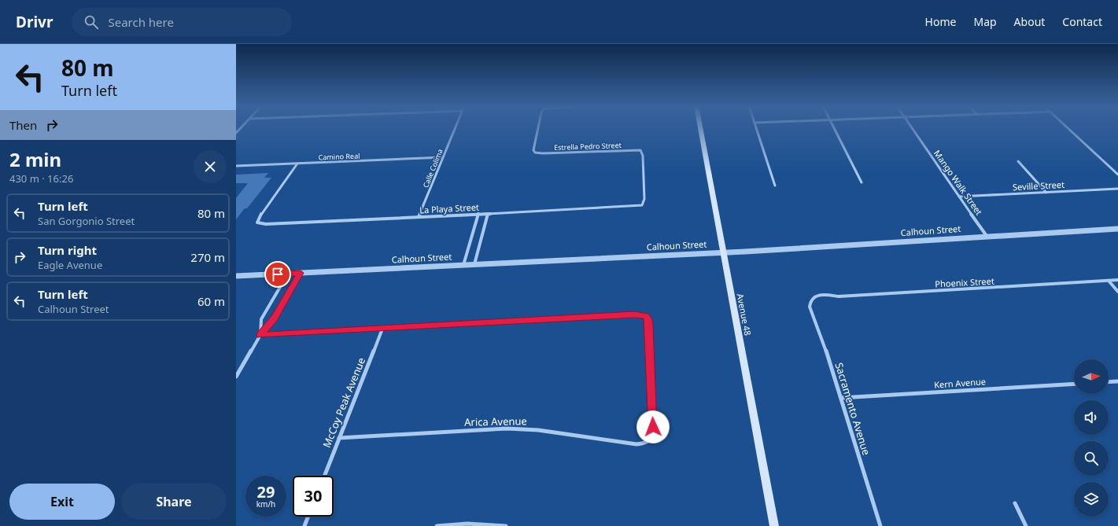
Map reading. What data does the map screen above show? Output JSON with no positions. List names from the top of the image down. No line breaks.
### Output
{"streets":{"main road":["Avenue 48"],"street":["Estrella Pedro Street","Camino Real","Calle Colima","Mango Walk Street","Seville Street","La Playa Street","Calhoun Street","Phoenix Street","Kern Avenue","McCoy Peak Avenue","Sacramento Avenue","Arica Avenue"]},"crossings":[["Estrella Pedro Street","La Playa Street"],["Camino Real","Calle Colima"],["Camino Real","La Playa Street"],["Calle Colima","La Playa Street"],["Mango Walk Street","Seville Street"],["Mango Walk Street","Calhoun Street"],["Calhoun Street","Avenue 48"],["Phoenix Street","Sacramento Avenue"],["Kern Avenue","Sacramento Avenue"],["McCoy Peak Avenue","Arica Avenue"]],"north":"right","page":{"header":"Drivr","search":"Search here","nav":["Home","Map","About","Contact"],"turn":["80 m","Turn left"],"then":"Then","heading":["2 min","430 m · 16:26"],"list":[{"name":"Turn left","note":"San Gorgonio Street","value":"80 m"},{"name":"Turn right","note":"Eagle Avenue","value":"270 m"},{"name":"Turn left","note":"Calhoun Street","value":"60 m"}],"speed":"29 km/h","limit":"30","buttons":["Exit","Share"]}}
